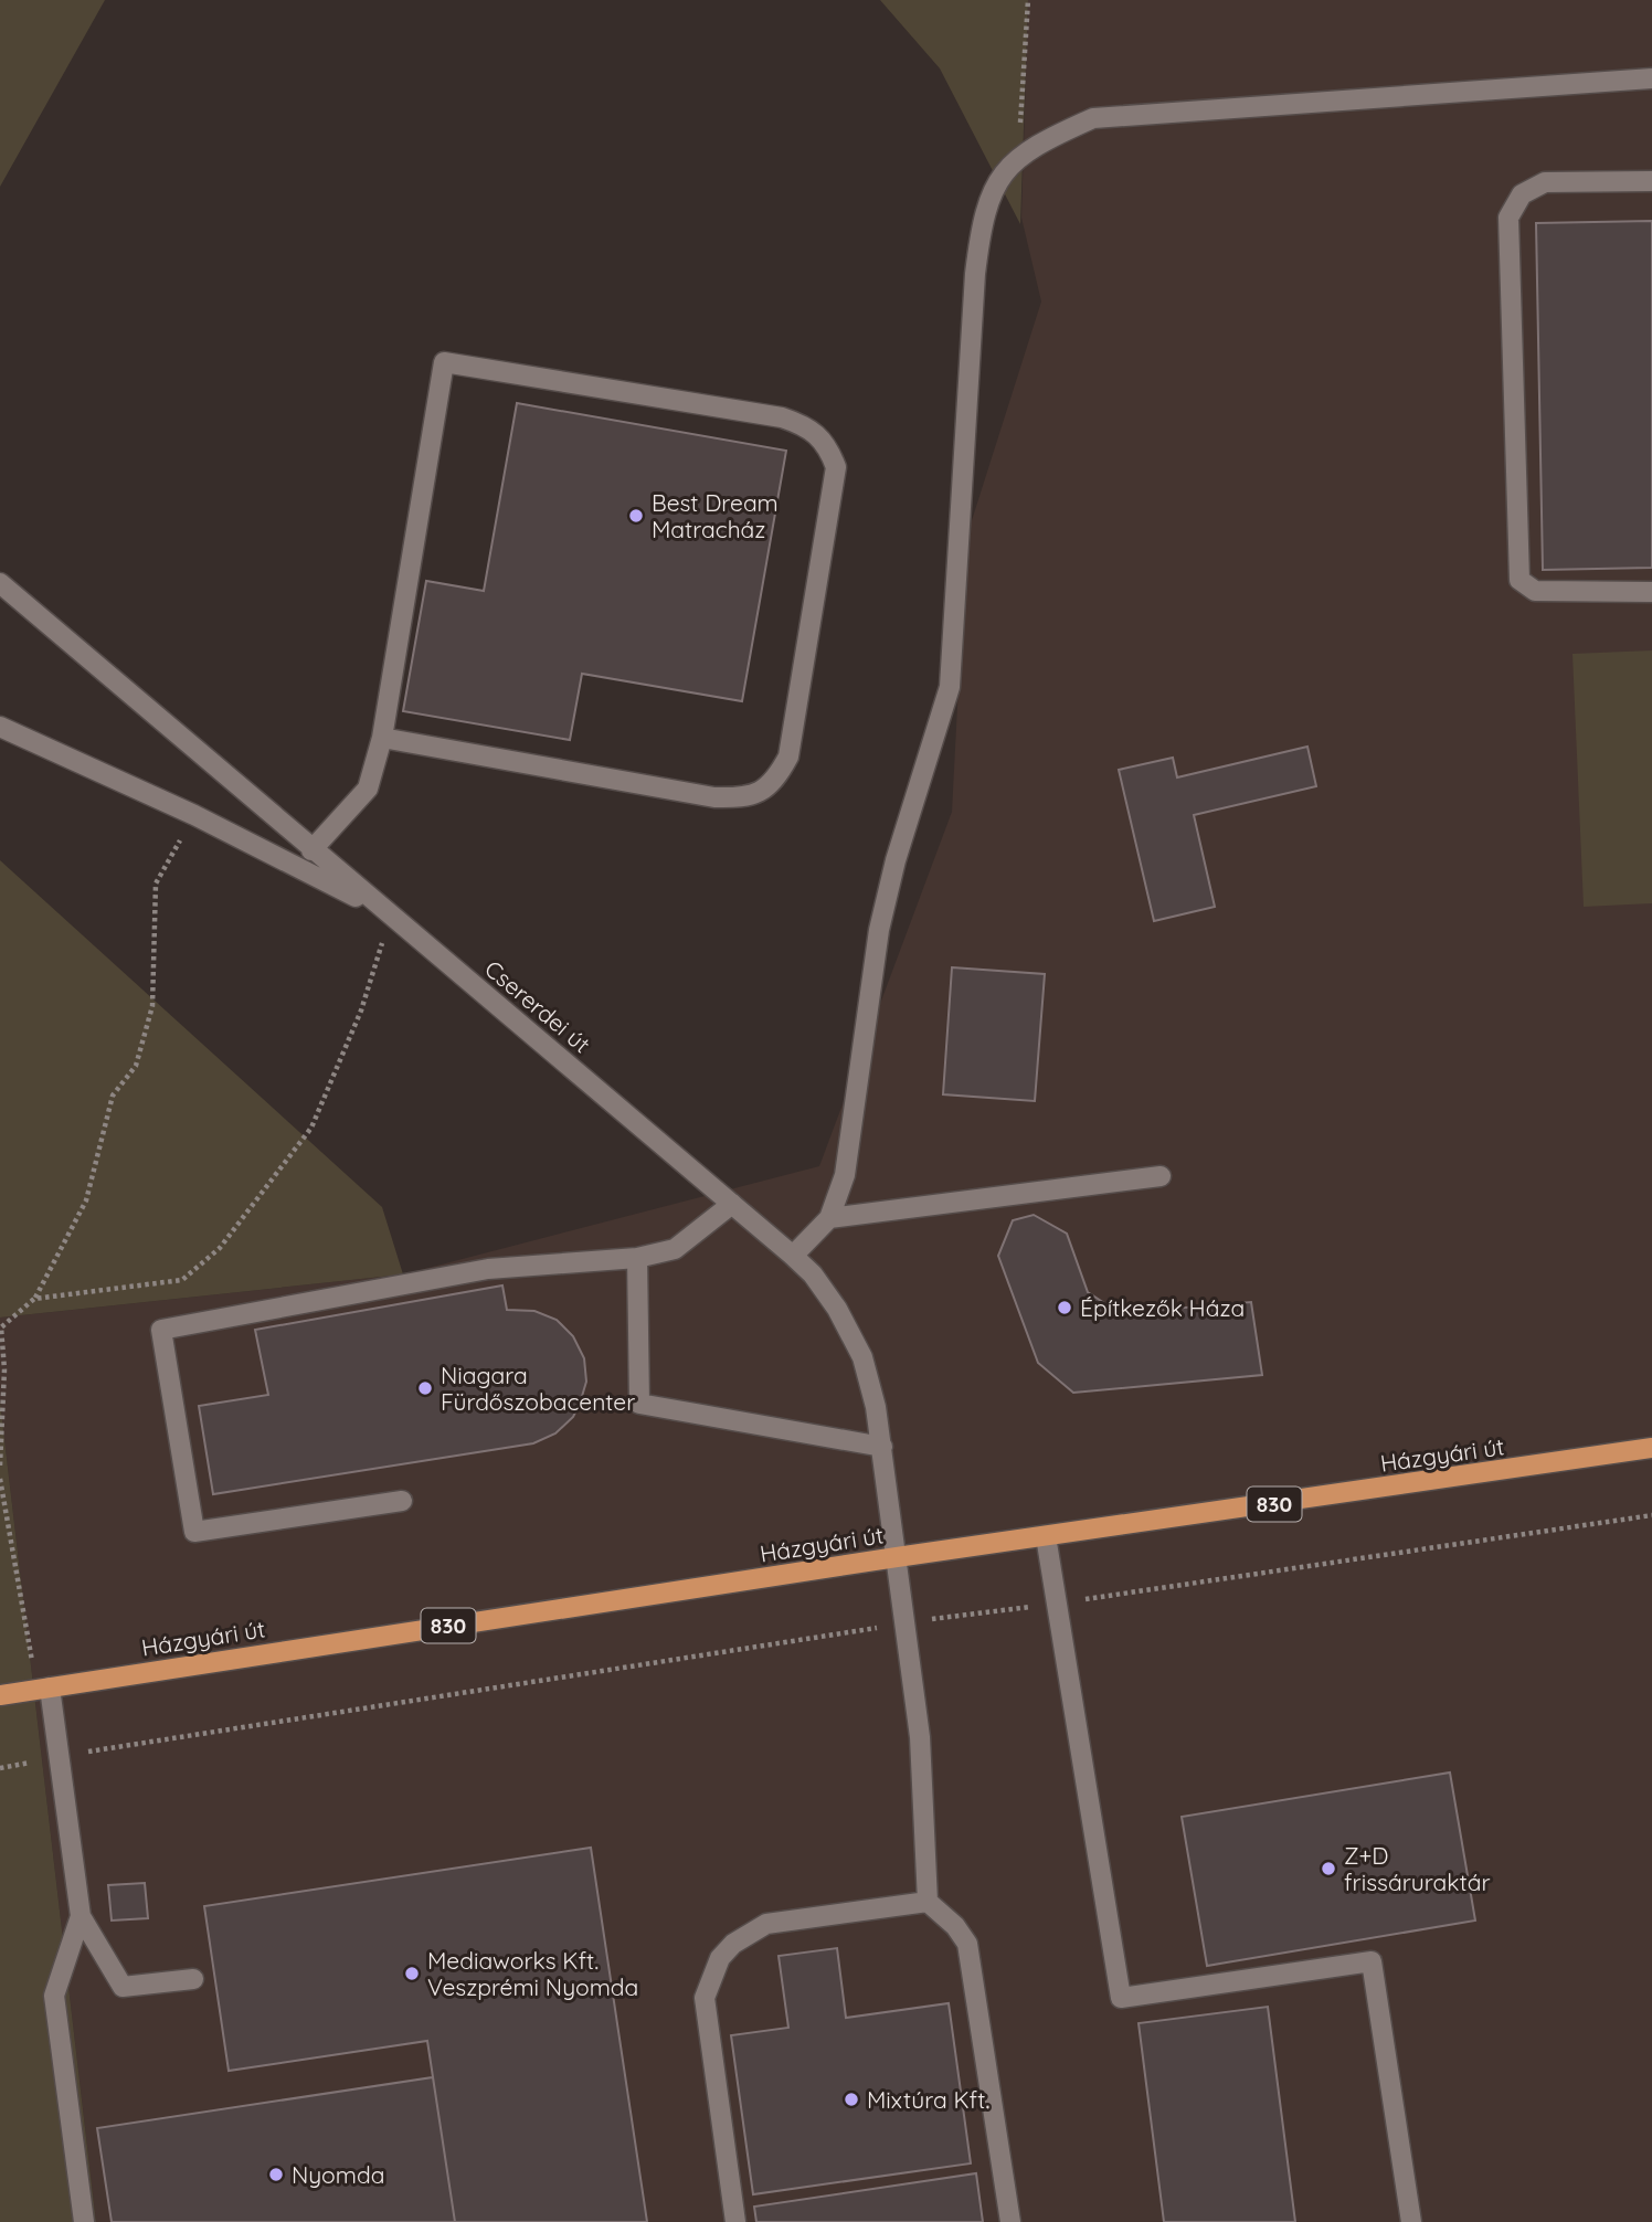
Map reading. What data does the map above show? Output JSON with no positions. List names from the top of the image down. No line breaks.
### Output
{"streets":{"main road":["Házgyári út","830"],"street":["Csererdei út"]},"crossings":[["Csererdei út","Házgyári út"]],"places":["Best Dream Matracház","Építkezők Háza","Niagara Fürdőszobacenter","Z+D frissáruraktár","Mediaworks Kft. Veszprémi Nyomda","Mixtúra Kft.","Nyomda"]}
